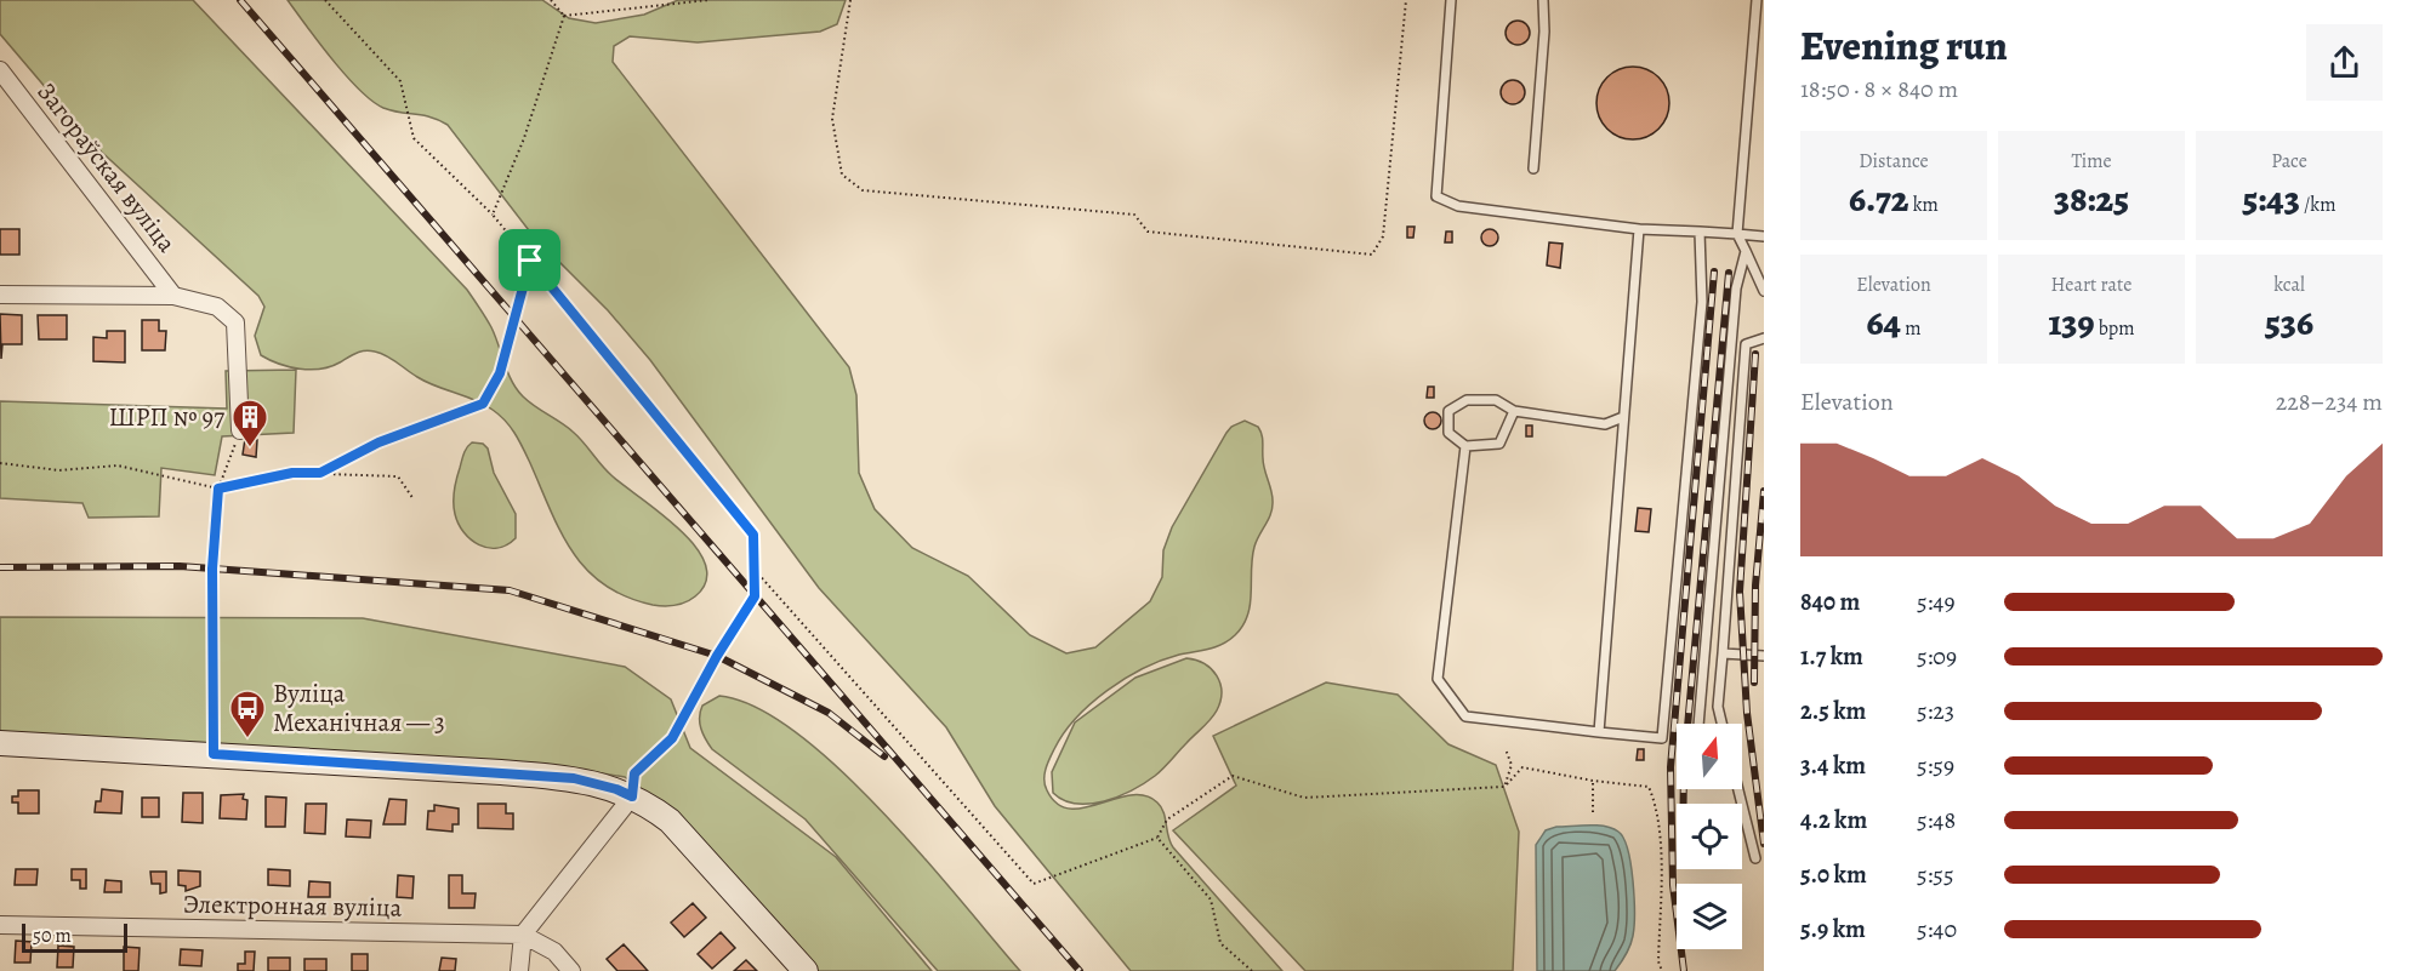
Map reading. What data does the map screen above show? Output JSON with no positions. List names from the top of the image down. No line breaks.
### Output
{"streets":{"street":["Загораўская вуліца","Электронная вуліца"]},"places":{"building":["ШРП № 97"],"bus stop":["Вуліца Механічная — 3"]},"scale_bar":"50 m","north":"top","page":{"heading":["Evening run","18:50 · 8 × 840 m"],"stats":[["Distance","6.72 km"],["Time","38:25"],["Pace","5:43 /km"],["Elevation","64 m"],["Heart rate","139 bpm"],["kcal","536"]],"chart":["Elevation","228–234 m"],"list":[{"name":"840 m","note":"5:49"},{"name":"1.7 km","note":"5:09"},{"name":"2.5 km","note":"5:23"},{"name":"3.4 km","note":"5:59"},{"name":"4.2 km","note":"5:48"},{"name":"5.0 km","note":"5:55"},{"name":"5.9 km","note":"5:40"}],"scale":"50 m"}}
